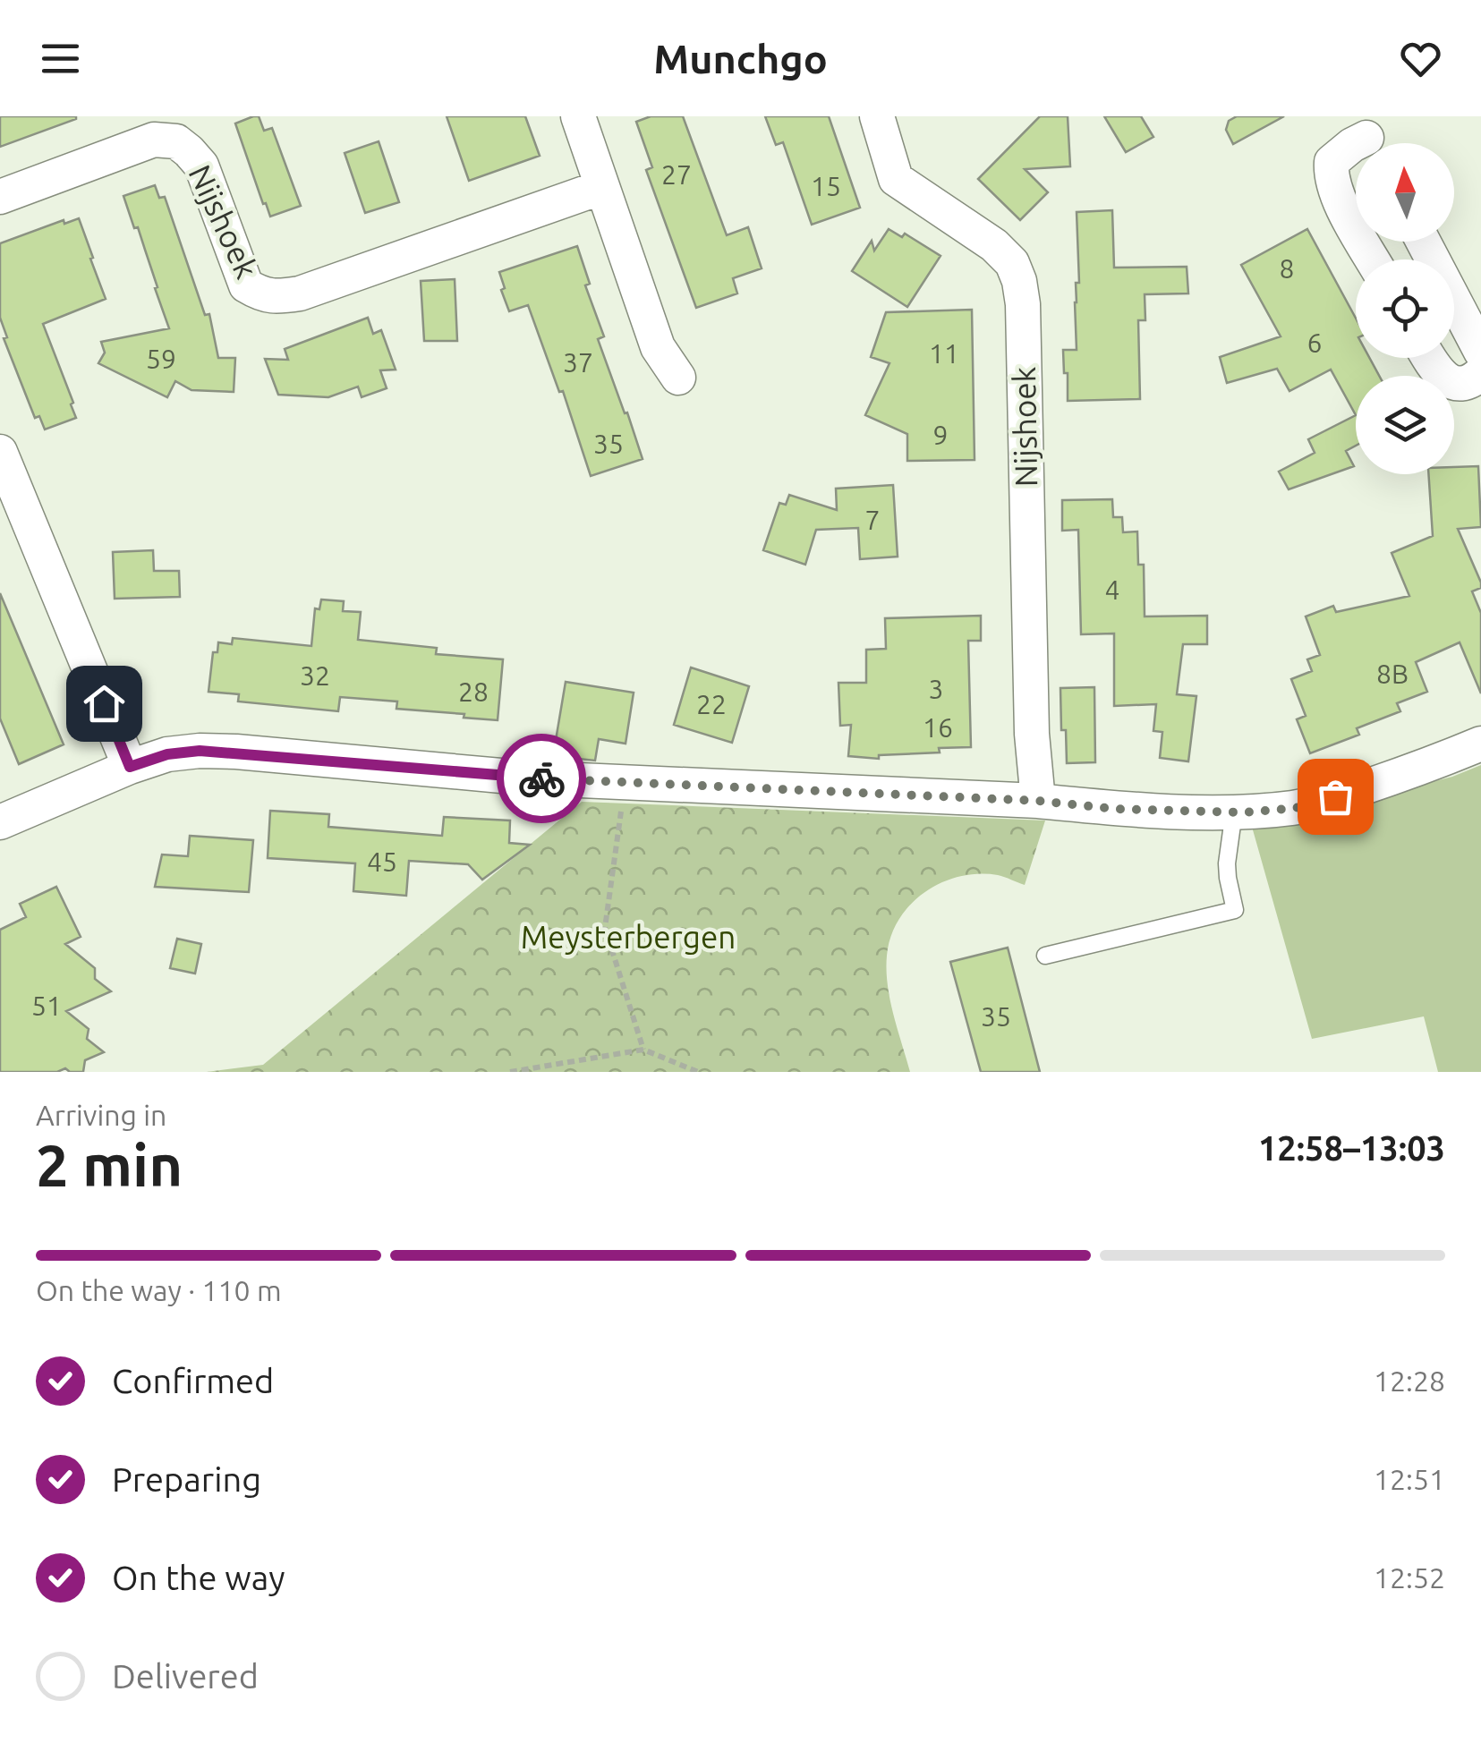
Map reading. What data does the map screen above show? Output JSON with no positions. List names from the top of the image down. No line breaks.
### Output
{"streets":{"street":["Nijshoek"]},"parks":["Meysterbergen"],"house_numbers":["27","15","8","6","11","59","37","9","35","7","4","8B","32","3","28","22","16","45","51","35"],"north":"top","page":{"header":"Munchgo","heading":["2 min","Arriving in","12:58–13:03"],"bar":"On the way · 110 m","list":[["Confirmed","12:28"],["Preparing","12:51"],["On the way","12:52"],"Delivered"]}}
